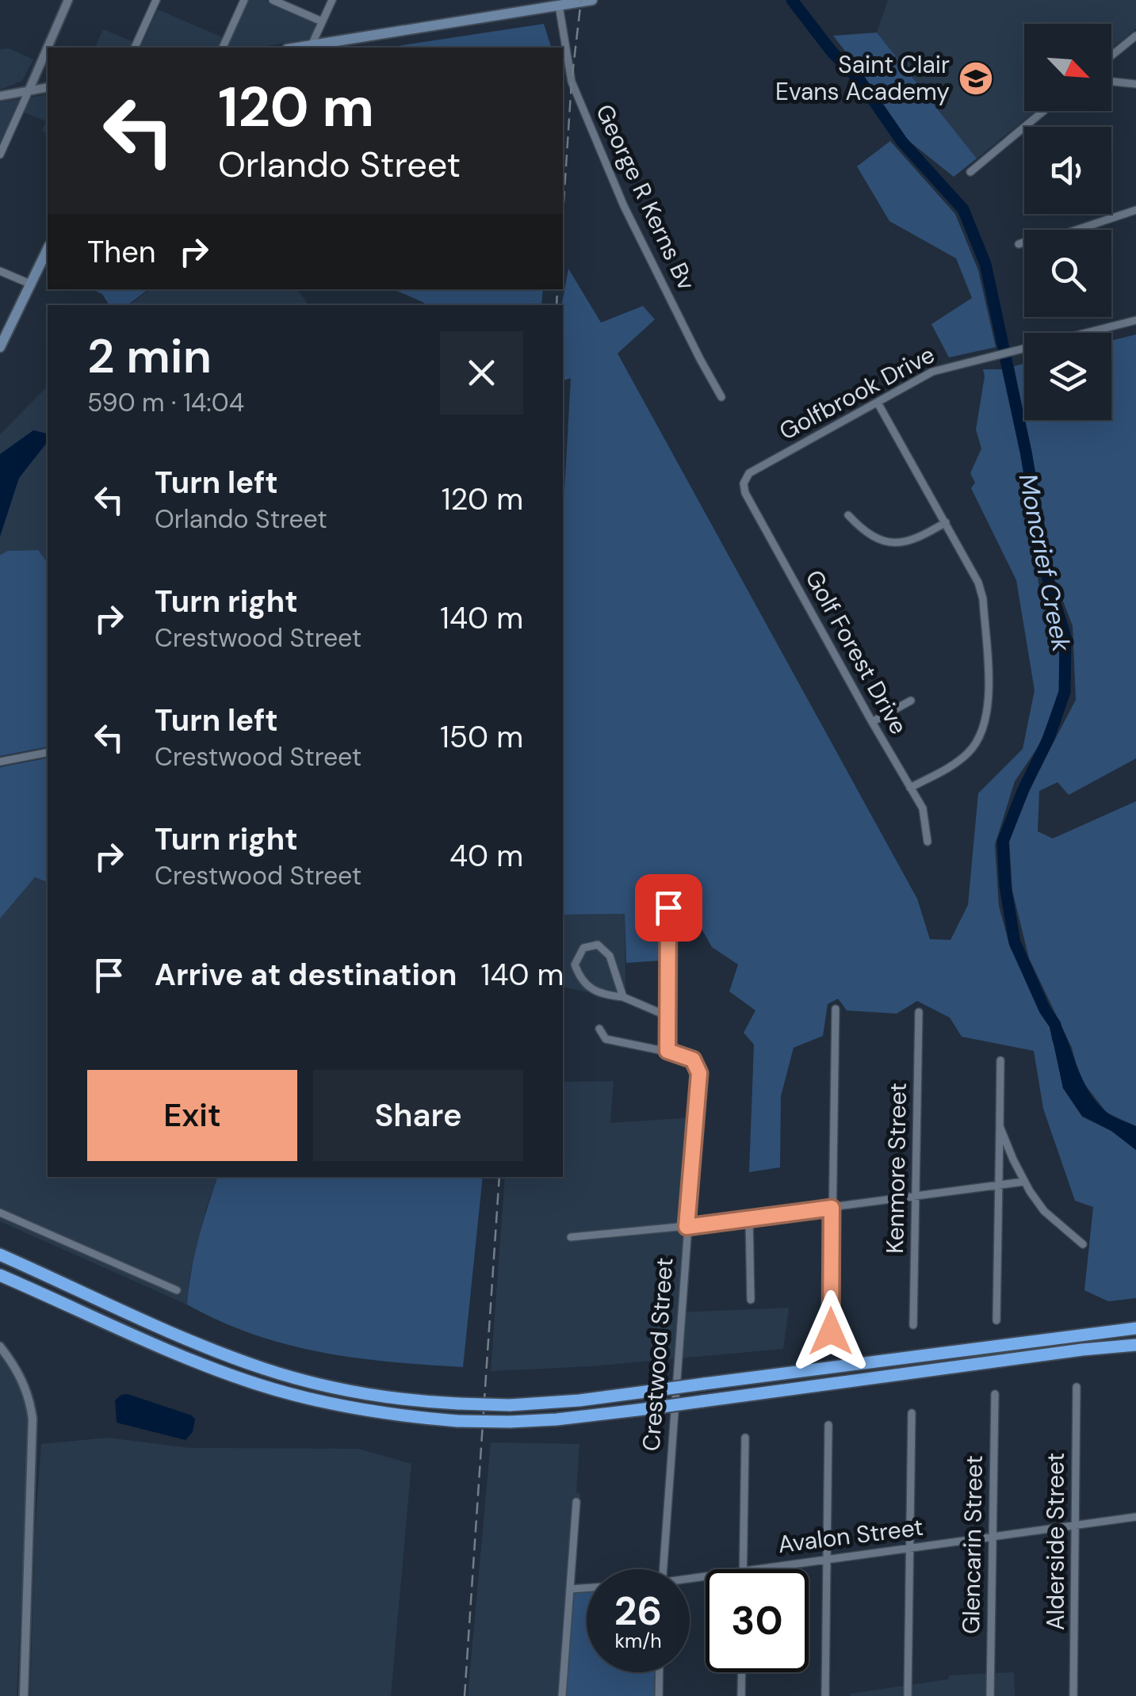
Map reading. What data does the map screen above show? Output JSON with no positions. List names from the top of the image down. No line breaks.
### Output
{"streets":{"street":["George R Kerns Bv","Golfbrook Drive","Golf Forest Drive","Kenmore Street","Crestwood Street","Avalon Street","Alderside Street","Glencarin Street"]},"crossings":[["Golfbrook Drive","Golf Forest Drive"],["Avalon Street","Alderside Street"],["Avalon Street","Glencarin Street"]],"water":["Moncrief Creek"],"places":{"school or university":["Saint Clair Evans Academy"]},"north":"bottom right","page":{"turn":["120 m","Orlando Street"],"then":"Then","heading":["2 min","590 m · 14:04"],"list":[{"name":"Turn left","note":"Orlando Street","value":"120 m"},{"name":"Turn right","note":"Crestwood Street","value":"140 m"},{"name":"Turn left","note":"Crestwood Street","value":"150 m"},{"name":"Turn right","note":"Crestwood Street","value":"40 m"},{"name":"Arrive at destination","value":"140 m"}],"buttons":["Exit","Share"],"speed":"26 km/h","limit":"30"}}
